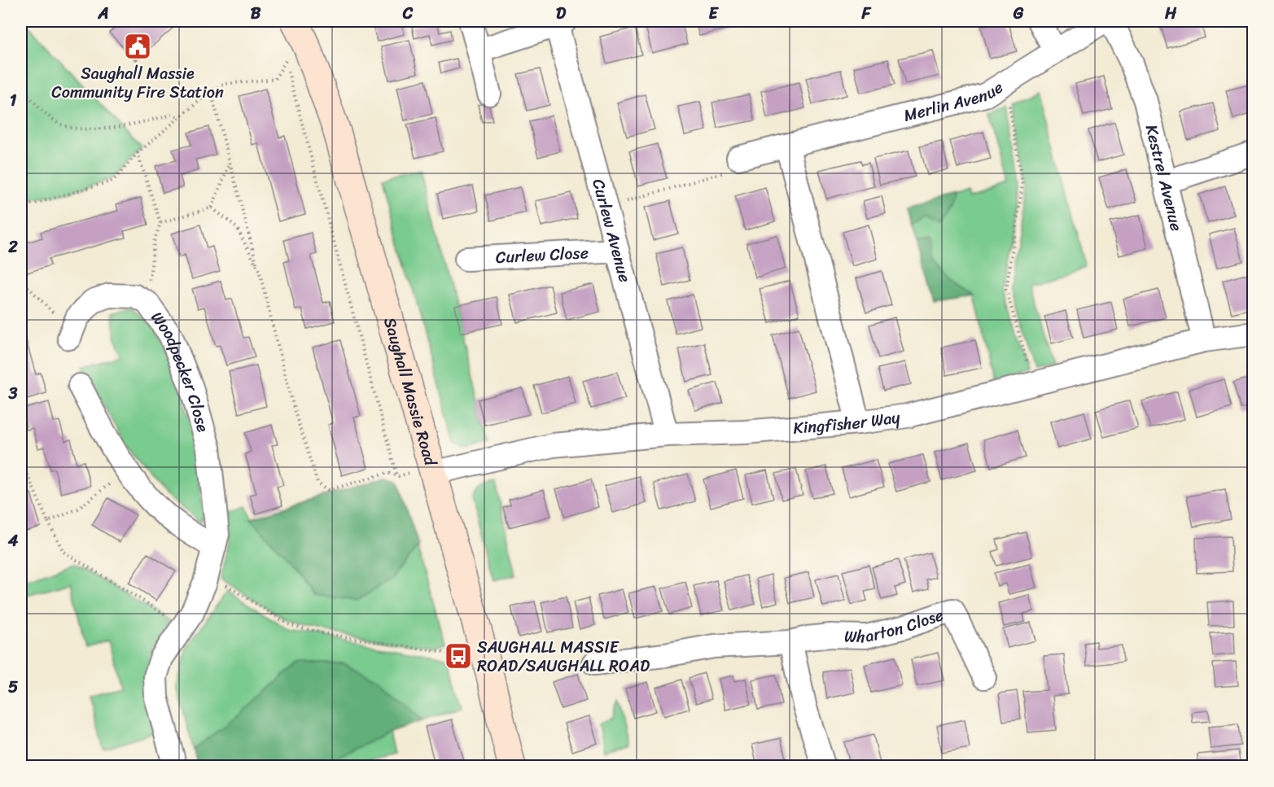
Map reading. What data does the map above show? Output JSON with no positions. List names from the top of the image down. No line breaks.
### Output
{"streets":{"main road":["Saughall Massie Road"],"street":["Merlin Avenue","Kestrel Avenue","Curlew Avenue","Curlew Close","Woodpecker Close","Kingfisher Way","Wharton Close"]},"crossings":[["Kestrel Avenue","Kingfisher Way"],["Curlew Avenue","Curlew Close"],["Curlew Avenue","Kingfisher Way"],["Saughall Massie Road","Kingfisher Way"]],"places":{"public building":["Saughall Massie Community Fire Station"],"bus stop":["SAUGHALL MASSIE ROAD/SAUGHALL ROAD"]},"grid":{"columns":["A","B","C","D","E","F","G","H"],"rows":["1","2","3","4","5"]}}
